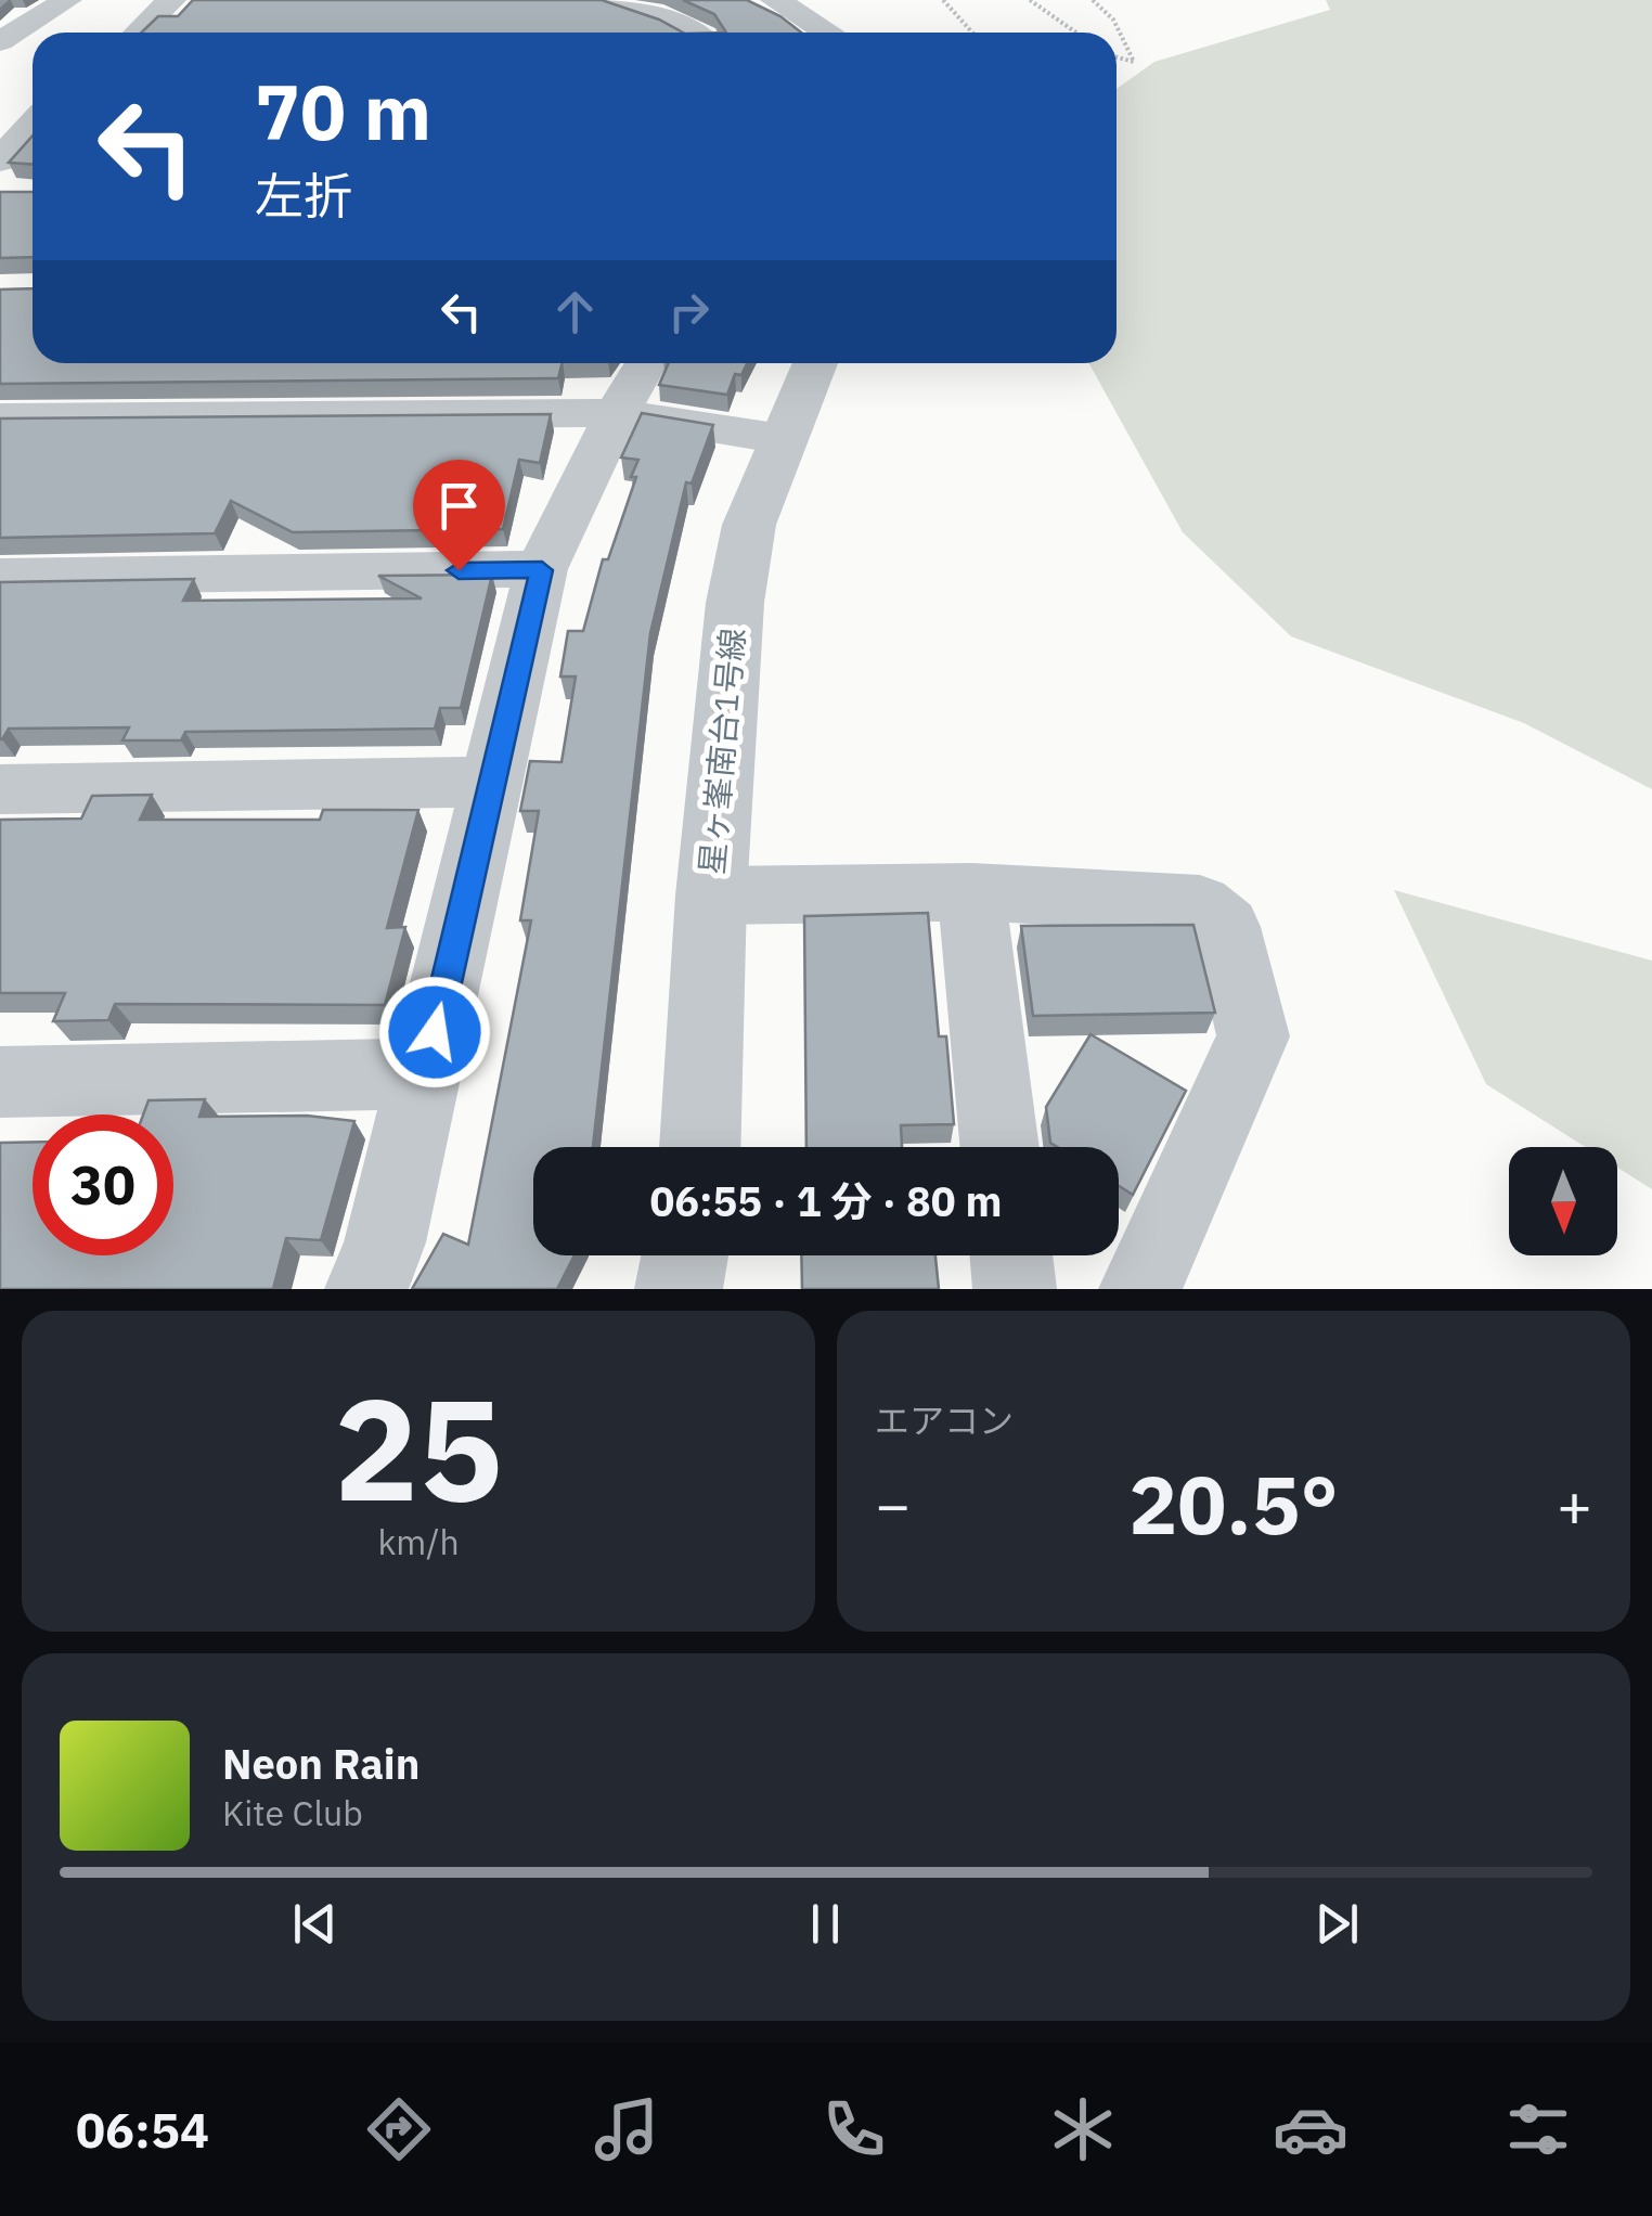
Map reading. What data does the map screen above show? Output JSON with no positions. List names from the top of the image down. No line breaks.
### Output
{"streets":{"street":["星ヶ峯南台1号線"]},"north":"bottom","page":{"turn":["70 m","左折"],"limit":"30","trip":"06:55 · 1 分 · 80 m","tile":[["25","km/h"],"エアコン"],"heat":["−","20.5°","+"],"song":["Neon Rain","Kite Club"],"tabs":"06:54"}}
